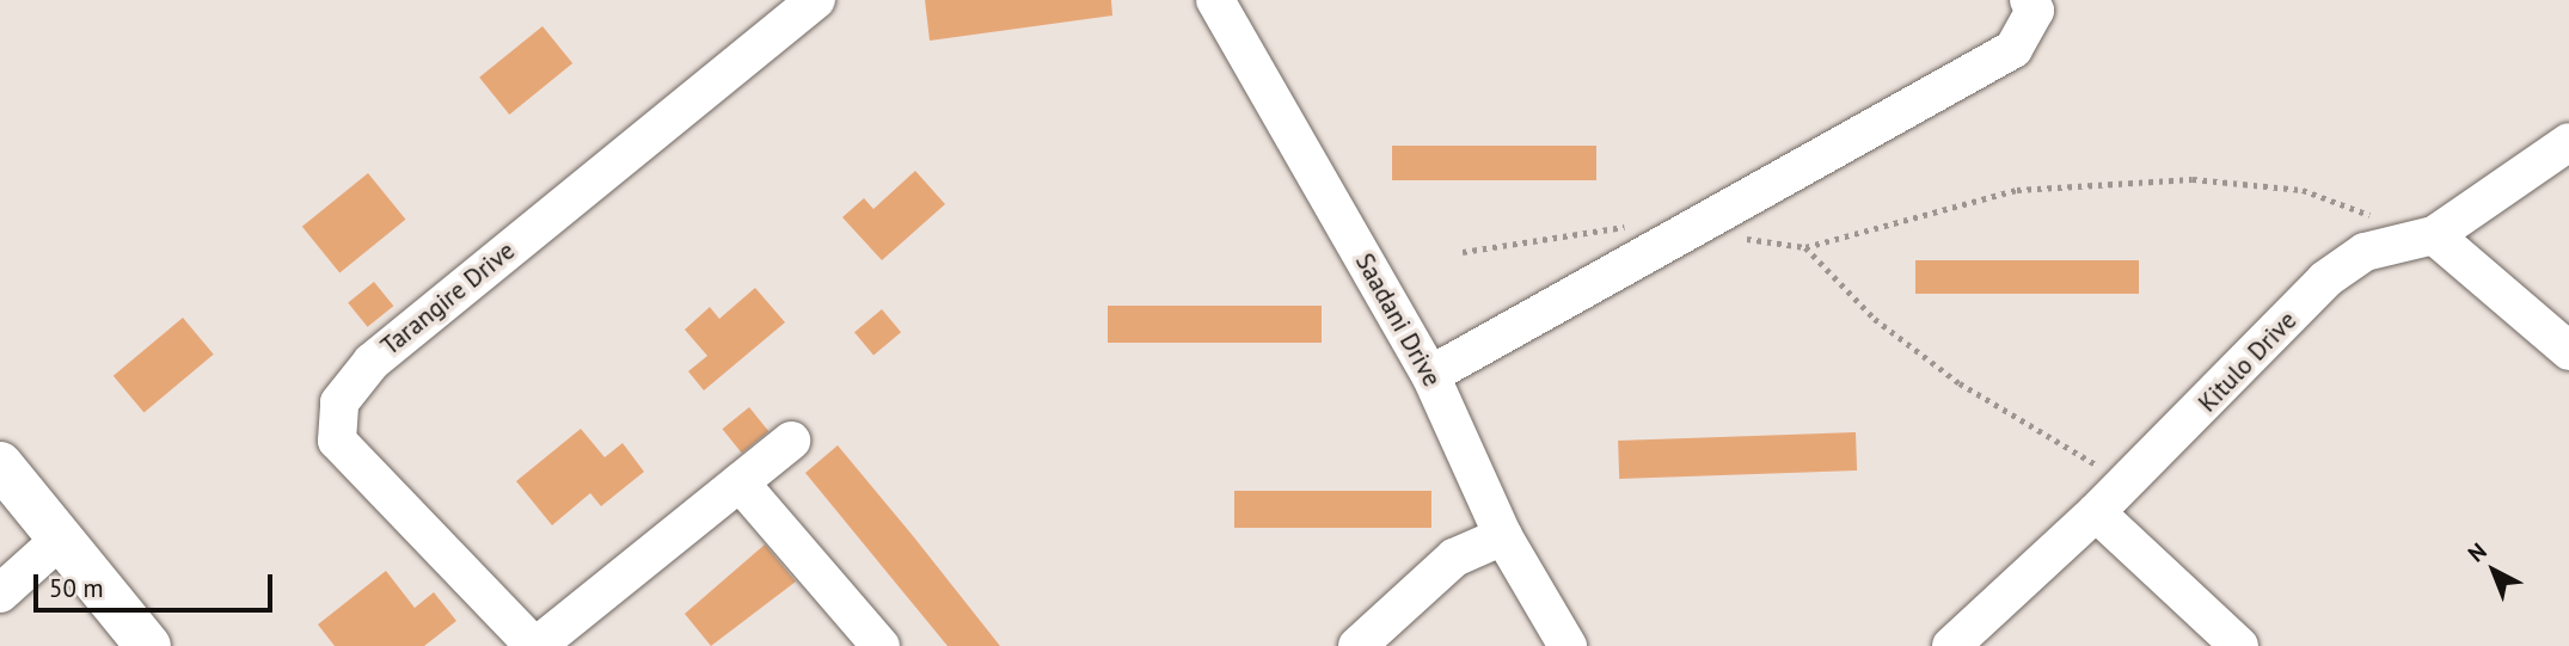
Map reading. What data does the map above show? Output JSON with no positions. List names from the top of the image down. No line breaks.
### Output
{"streets":{"street":["Tarangire Drive","Saadani Drive","Kitulo Drive"]},"scale_bar":"50 m","north":"top left"}
